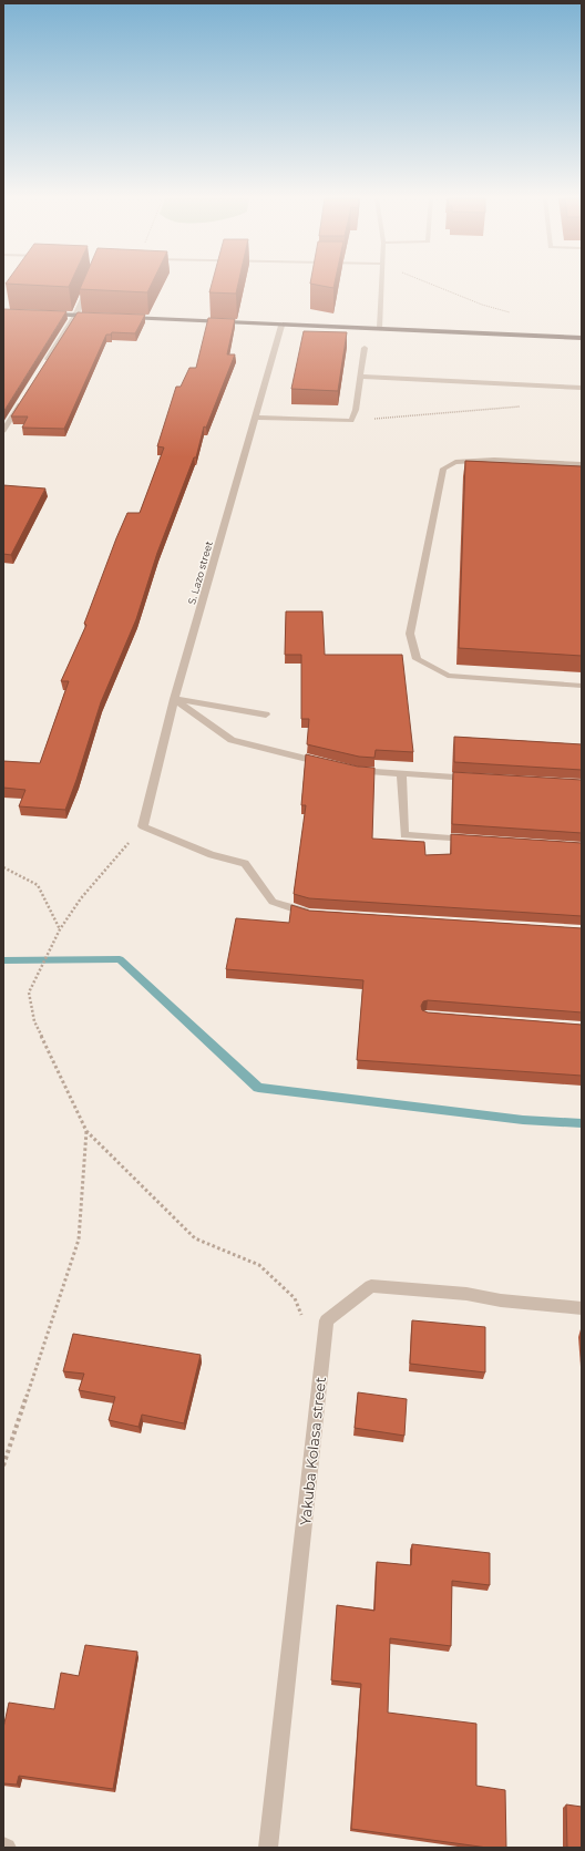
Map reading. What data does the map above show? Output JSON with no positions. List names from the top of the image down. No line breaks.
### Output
{"streets":{"street":["S. Lazo street","Yakuba Kolasa street"]}}
